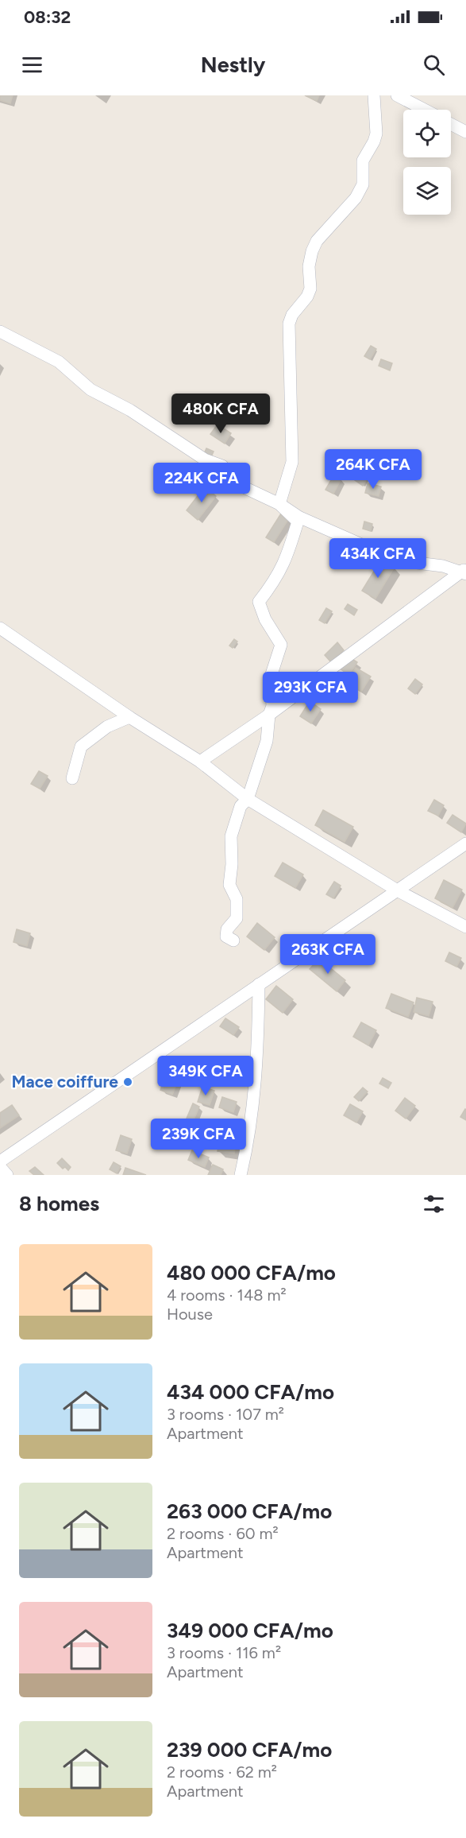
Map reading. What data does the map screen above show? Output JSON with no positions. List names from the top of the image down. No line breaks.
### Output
{"places":["Mace coiffure"],"page":{"status":"08:32","header":"Nestly","price":["480K CFA","264K CFA","224K CFA","434K CFA","293K CFA","263K CFA","349K CFA","239K CFA"],"heading":"8 homes","list":[{"name":"480 000 CFA/mo","note":"4 rooms · 148 m² · House"},{"name":"434 000 CFA/mo","note":"3 rooms · 107 m² · Apartment"},{"name":"263 000 CFA/mo","note":"2 rooms · 60 m² · Apartment"},{"name":"349 000 CFA/mo","note":"3 rooms · 116 m² · Apartment"},{"name":"239 000 CFA/mo","note":"2 rooms · 62 m² · Apartment"}]}}
